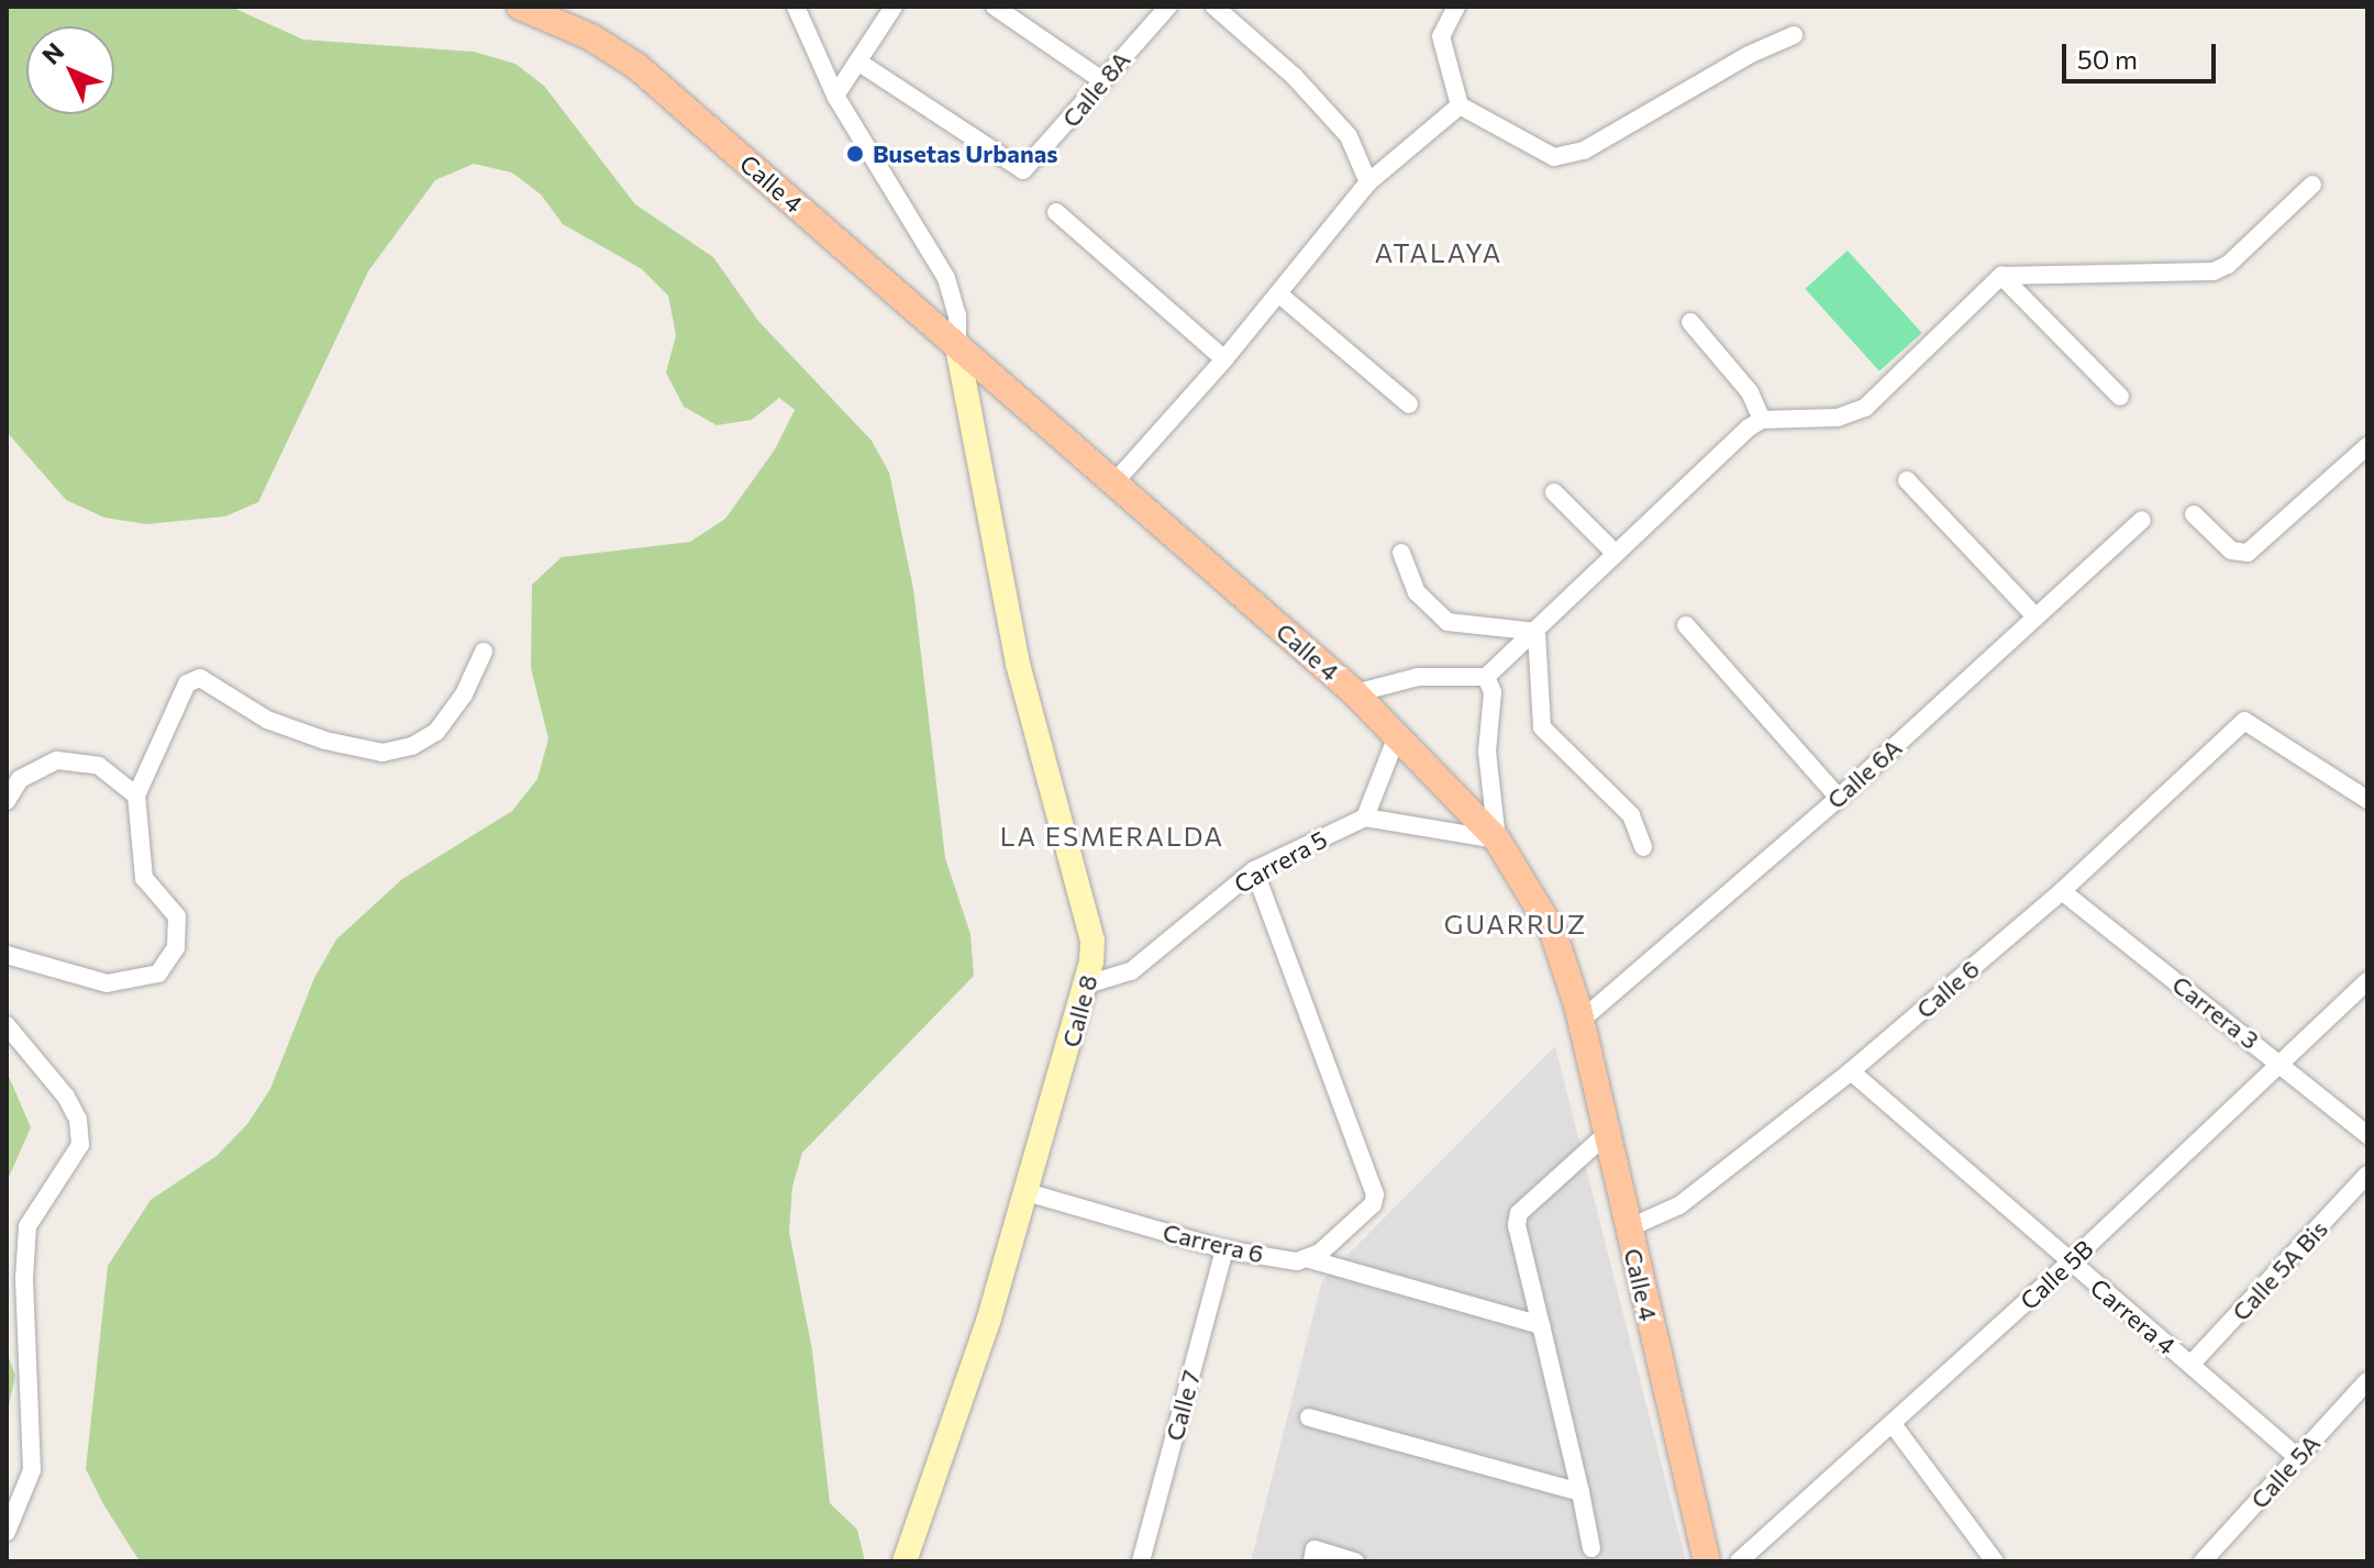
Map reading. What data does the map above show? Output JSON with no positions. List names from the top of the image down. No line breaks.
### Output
{"streets":{"main road":["Calle 4","Calle 8"],"street":["Calle 8A","Calle 6A","Carrera 5","Calle 6","Carrera 3","Carrera 6","Calle 5A Bis","Calle 5B","Carrera 4","Calle 7","Calle 5A"]},"crossings":[["Calle 4","Calle 6A"],["Calle 4","Calle 6"],["Calle 4","Calle 8"],["Carrera 5","Calle 8"],["Calle 6","Carrera 3"],["Calle 6","Carrera 4"],["Calle 8","Carrera 6"],["Carrera 3","Calle 5B"],["Carrera 6","Calle 7"],["Calle 5A Bis","Carrera 4"],["Calle 5B","Carrera 4"],["Carrera 4","Calle 5A"]],"districts":["ATALAYA","LA ESMERALDA","GUARRUZ"],"places":["Busetas Urbanas"],"scale_bar":"50 m","north":"top left"}
